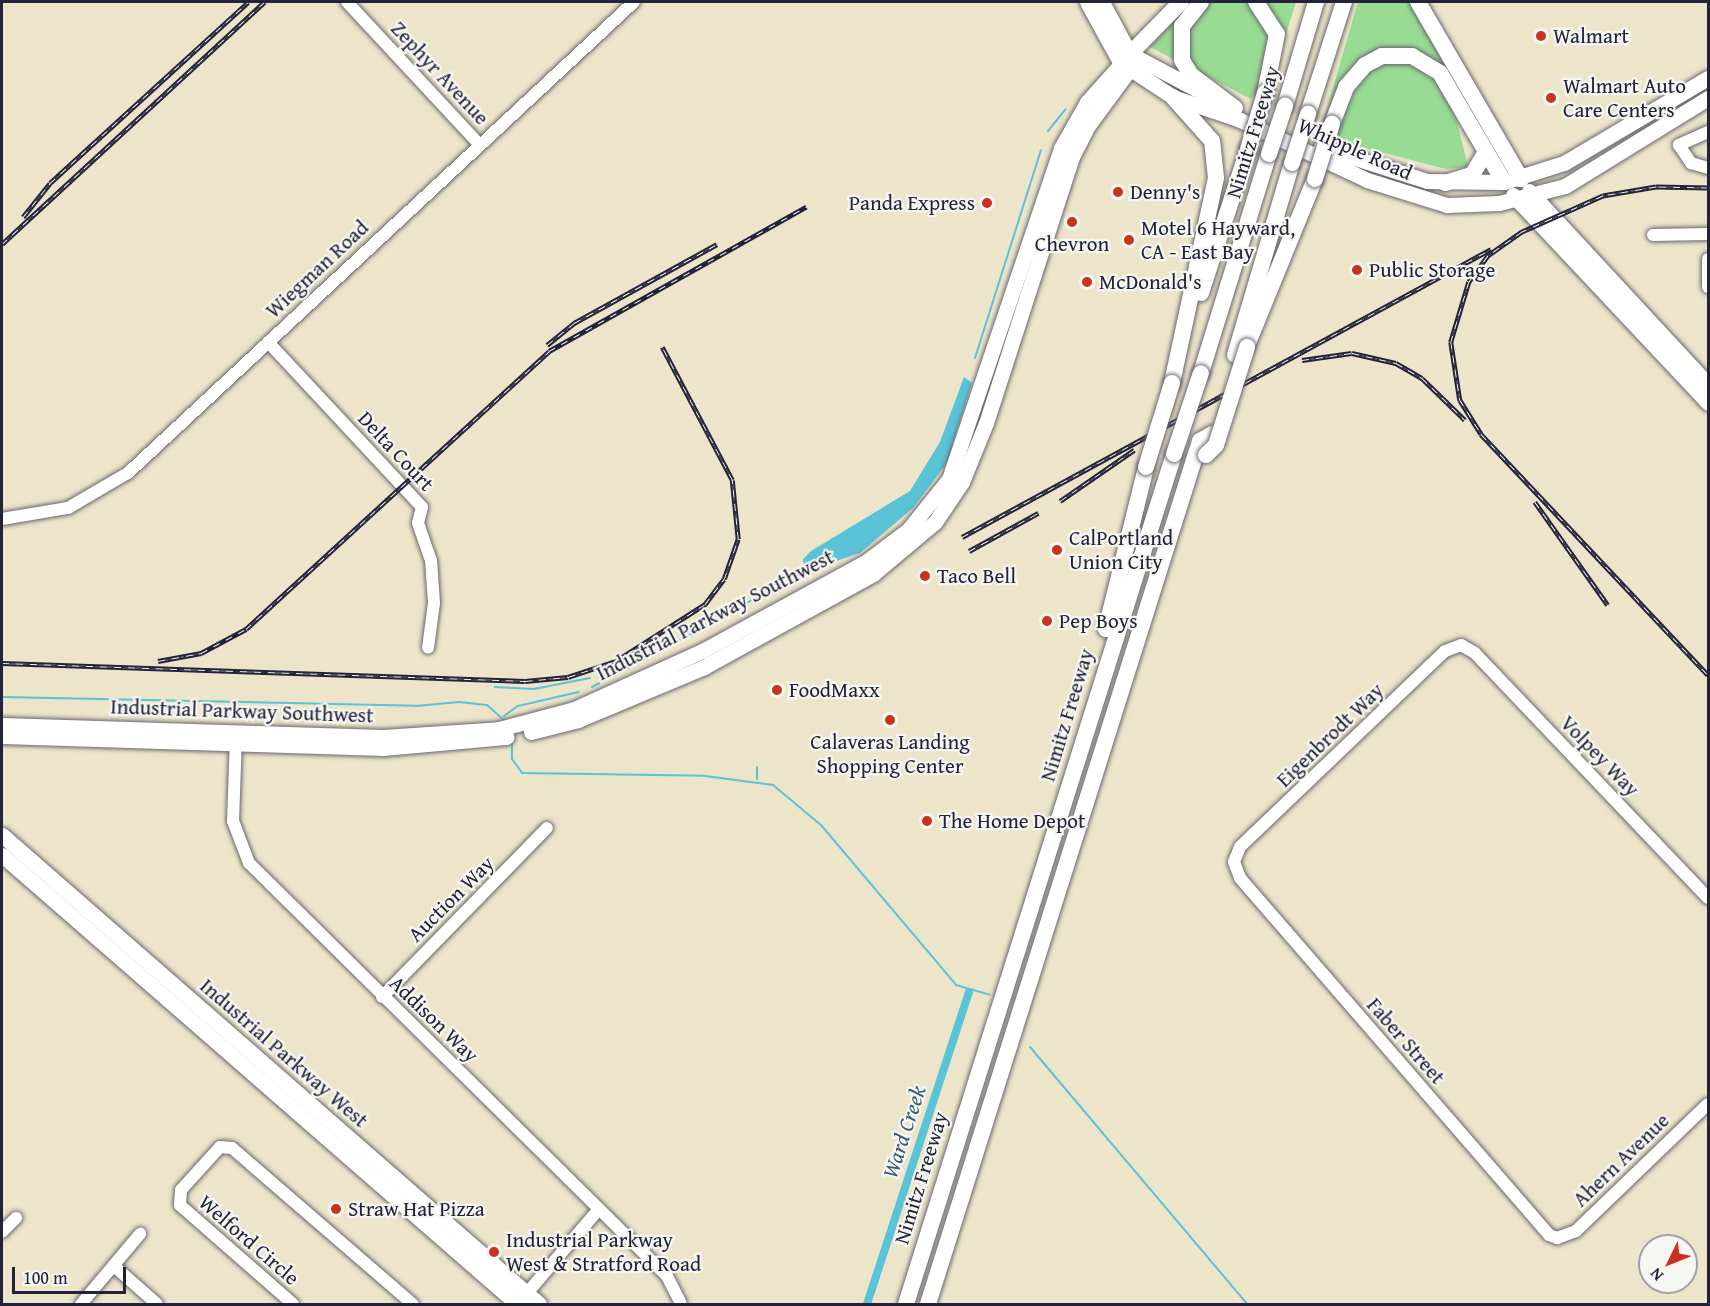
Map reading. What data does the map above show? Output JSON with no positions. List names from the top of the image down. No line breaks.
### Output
{"streets":{"highway":["Nimitz Freeway"],"main road":["Whipple Road","Industrial Parkway Southwest","Industrial Parkway West"],"street":["Zephyr Avenue","Wiegman Road","Delta Court","Eigenbrodt Way","Volpey Way","Auction Way","Addison Way","Faber Street","Ahern Avenue","Welford Circle"]},"crossings":[["Zephyr Avenue","Wiegman Road"],["Whipple Road","Industrial Parkway Southwest"],["Wiegman Road","Delta Court"],["Industrial Parkway Southwest","Addison Way"],["Eigenbrodt Way","Volpey Way"],["Eigenbrodt Way","Faber Street"],["Auction Way","Addison Way"],["Faber Street","Ahern Avenue"]],"water":["Ward Creek"],"places":["Walmart","Walmart Auto Care Centers","Denny's","Panda Express","Chevron","Motel 6 Hayward, CA - East Bay","Public Storage","McDonald's","CalPortland Union City","Taco Bell","Pep Boys","FoodMaxx","Calaveras Landing Shopping Center","The Home Depot","Straw Hat Pizza","Industrial Parkway West & Stratford Road"],"scale_bar":"100 m","north":"bottom left"}
